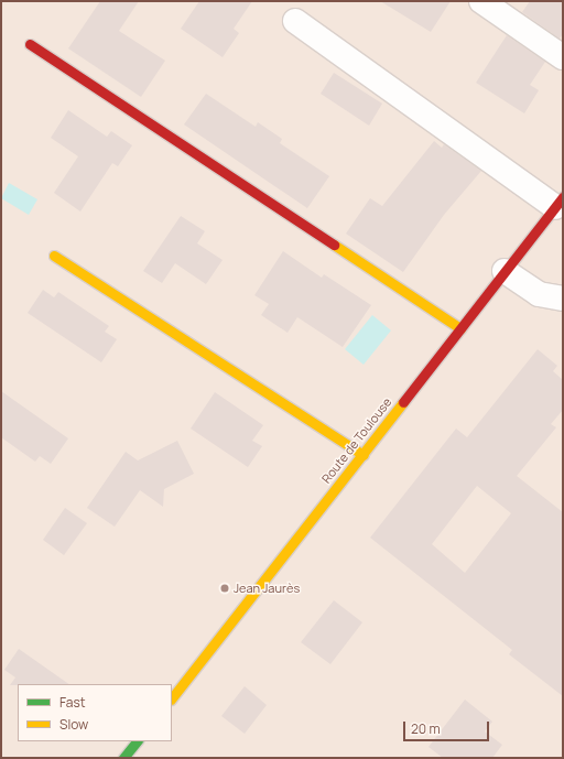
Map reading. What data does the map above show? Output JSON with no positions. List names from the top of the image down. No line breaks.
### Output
{"streets":{"street":["Route de Toulouse"]},"places":["Jean Jaurès"],"legend":["Fast","Slow"],"scale_bar":"20 m"}
